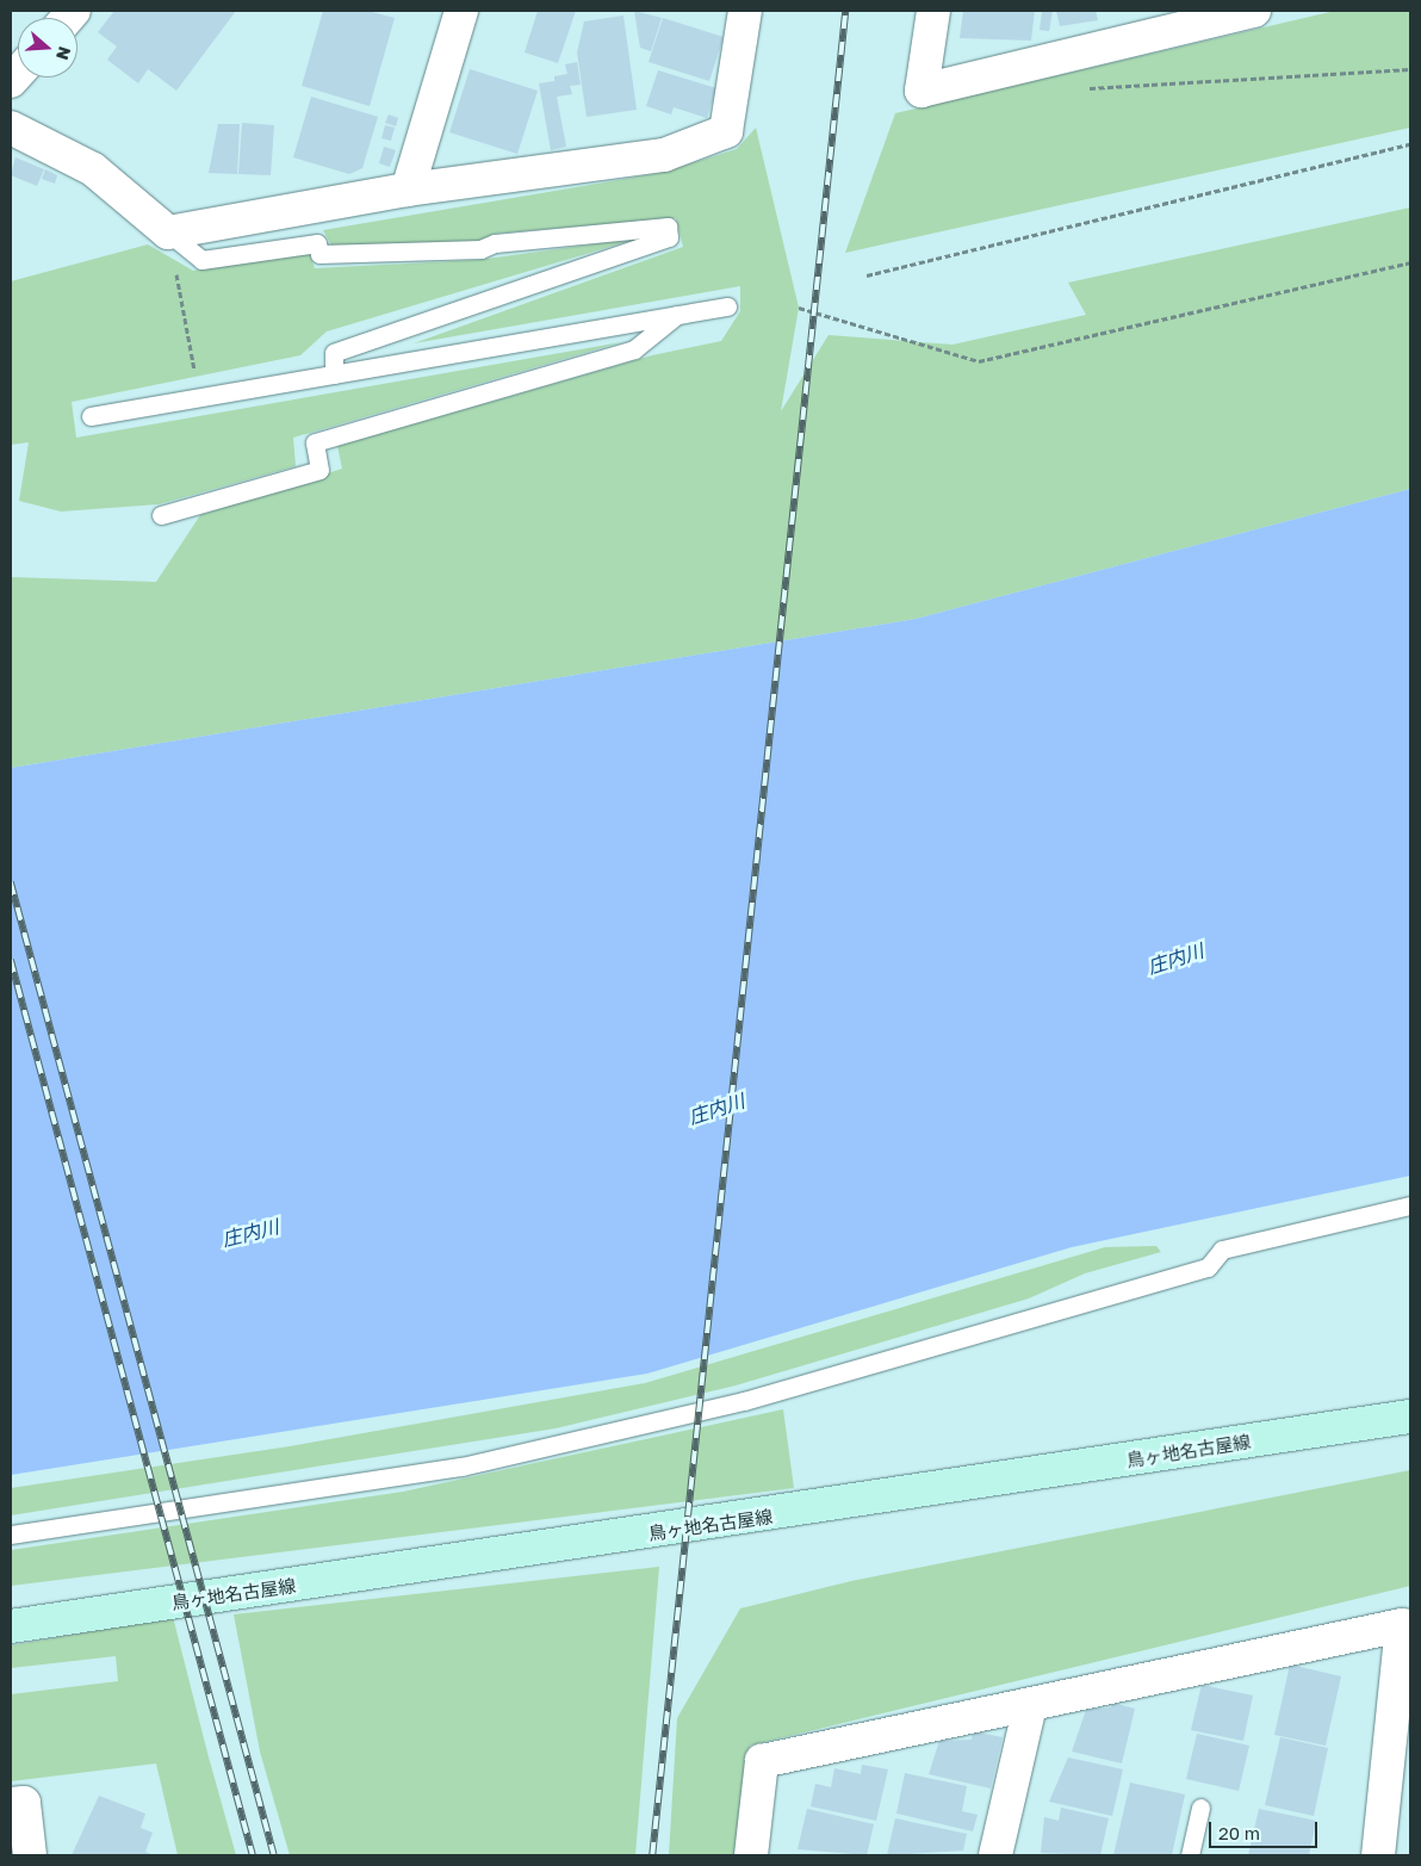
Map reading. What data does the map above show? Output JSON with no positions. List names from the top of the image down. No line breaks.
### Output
{"streets":{"main road":["鳥ヶ地名古屋線"]},"water":["庄内川"],"scale_bar":"20 m","north":"right"}
